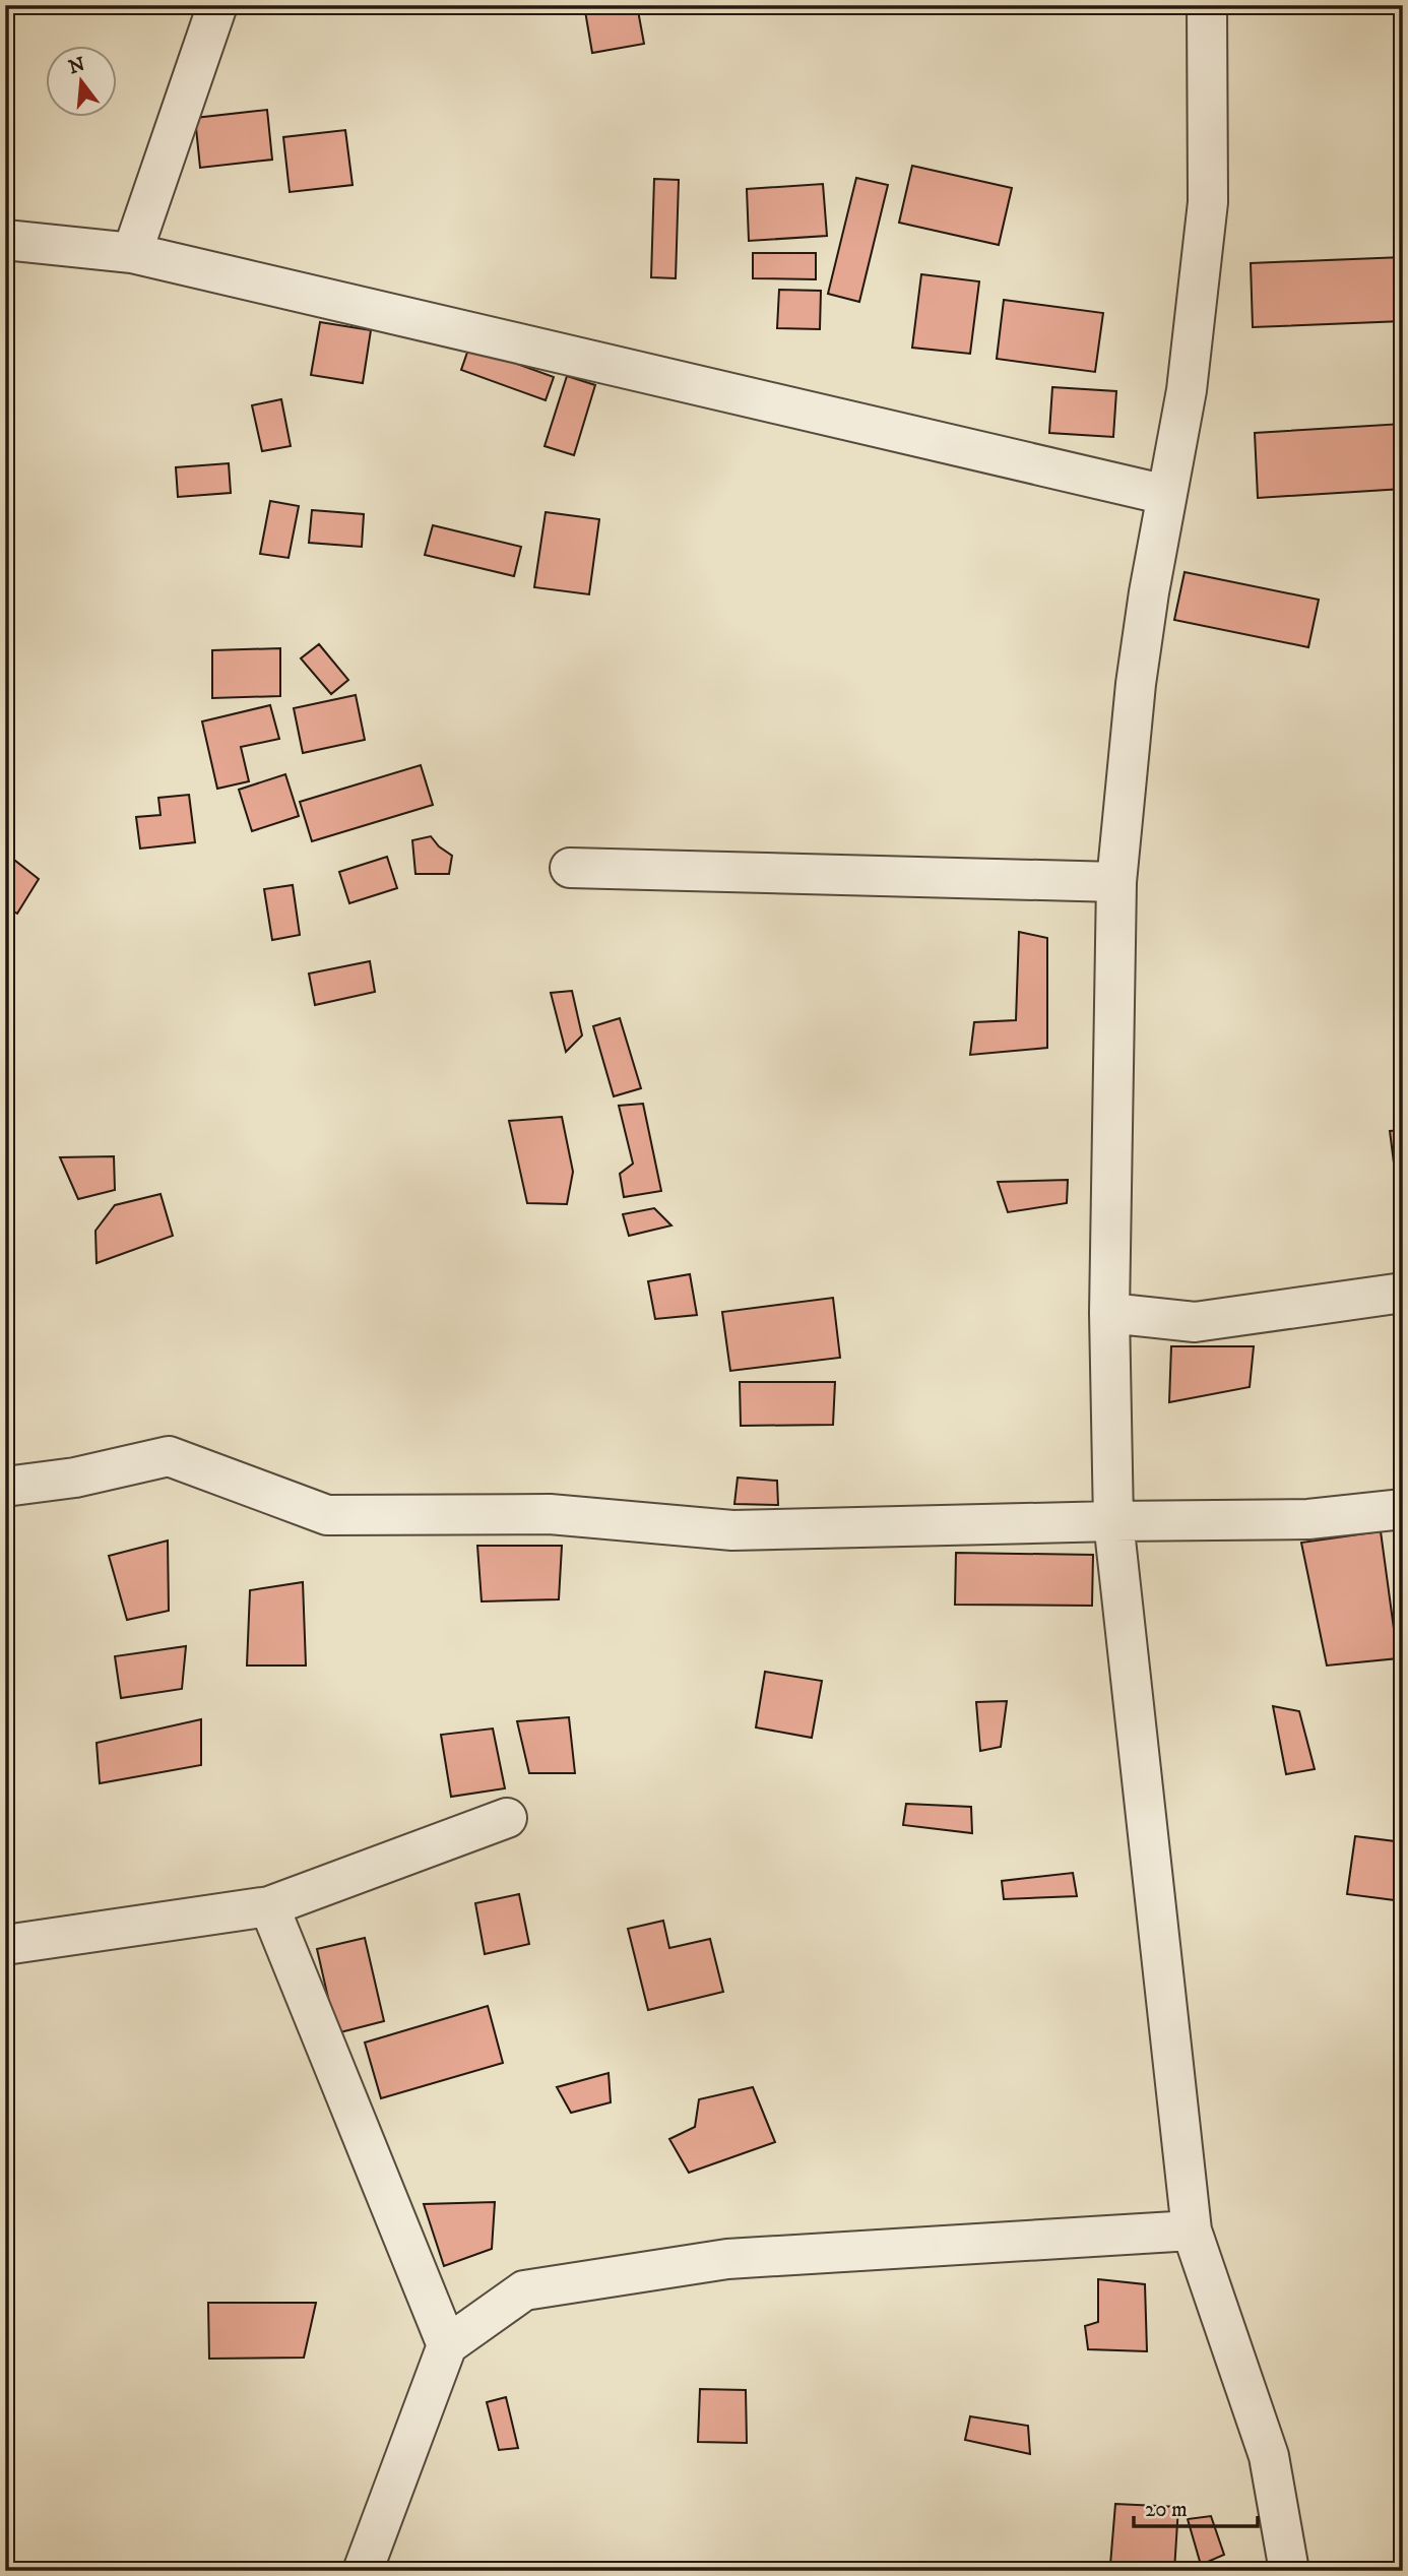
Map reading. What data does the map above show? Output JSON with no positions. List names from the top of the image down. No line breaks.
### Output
{"scale_bar":"20 m","north":"top"}
